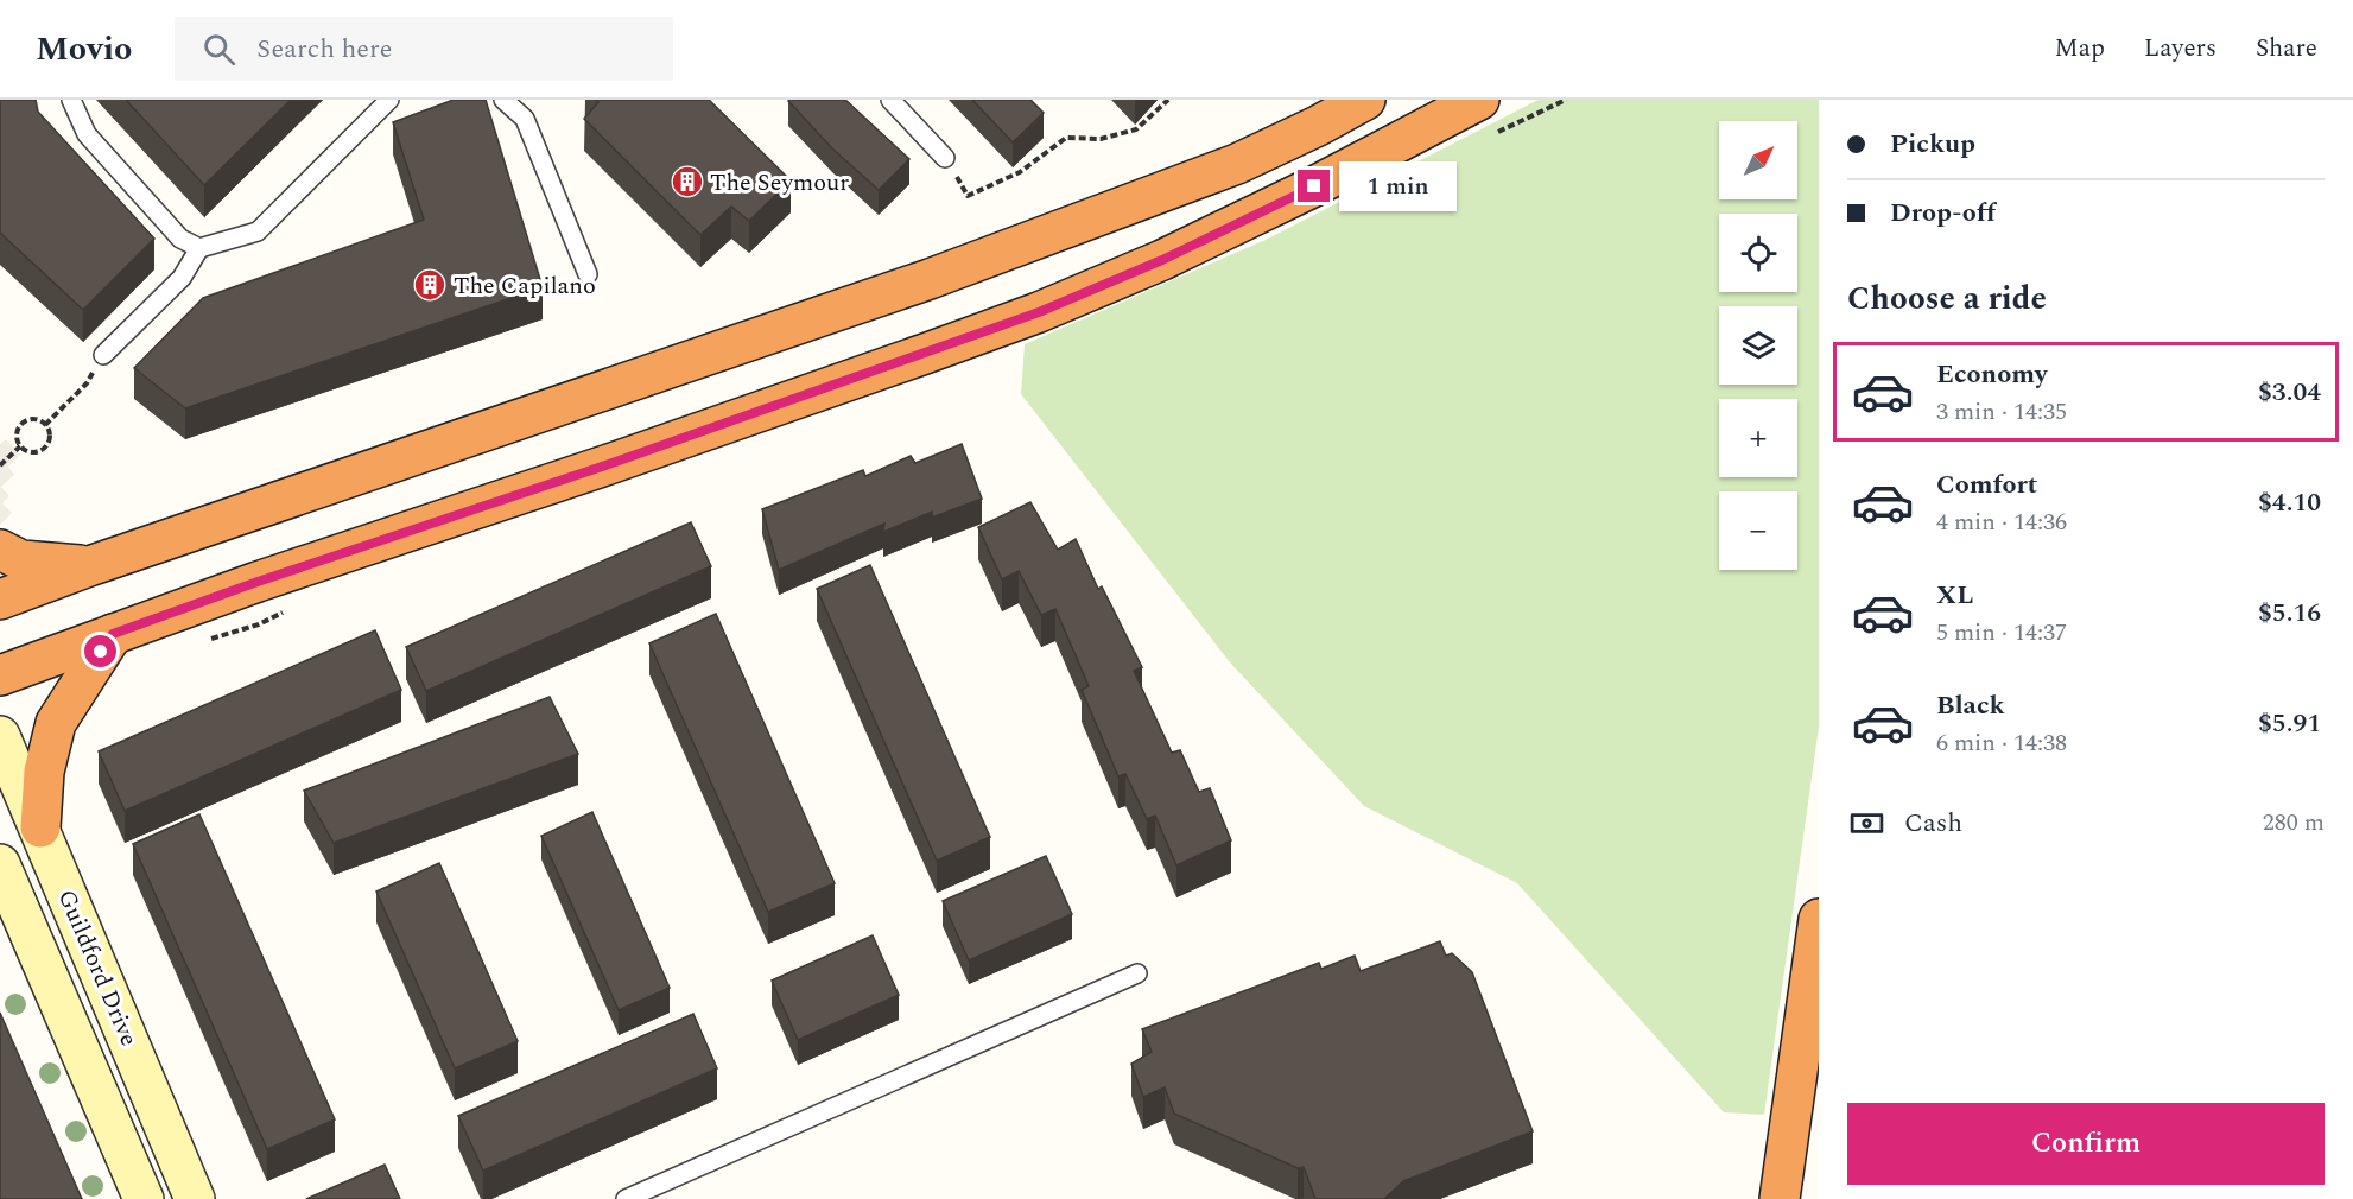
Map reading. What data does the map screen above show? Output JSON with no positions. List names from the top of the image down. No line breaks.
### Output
{"streets":{"main road":["Guildford Drive"]},"places":{"building":["The Seymour","The Capilano"]},"north":"top right","page":{"header":"Movio","search":"Search here","nav":["Map","Layers","Share"],"banner":["Pickup","Drop-off"],"map_buttons":["+","−"],"bubble":"1 min","heading":"Choose a ride","list":[{"name":"Economy","note":"3 min · 14:35","value":"$3.04"},{"name":"Comfort","note":"4 min · 14:36","value":"$4.10"},{"name":"XL","note":"5 min · 14:37","value":"$5.16"},{"name":"Black","note":"6 min · 14:38","value":"$5.91"}],"pay":["Cash","280 m"],"buttons":"Confirm"}}
